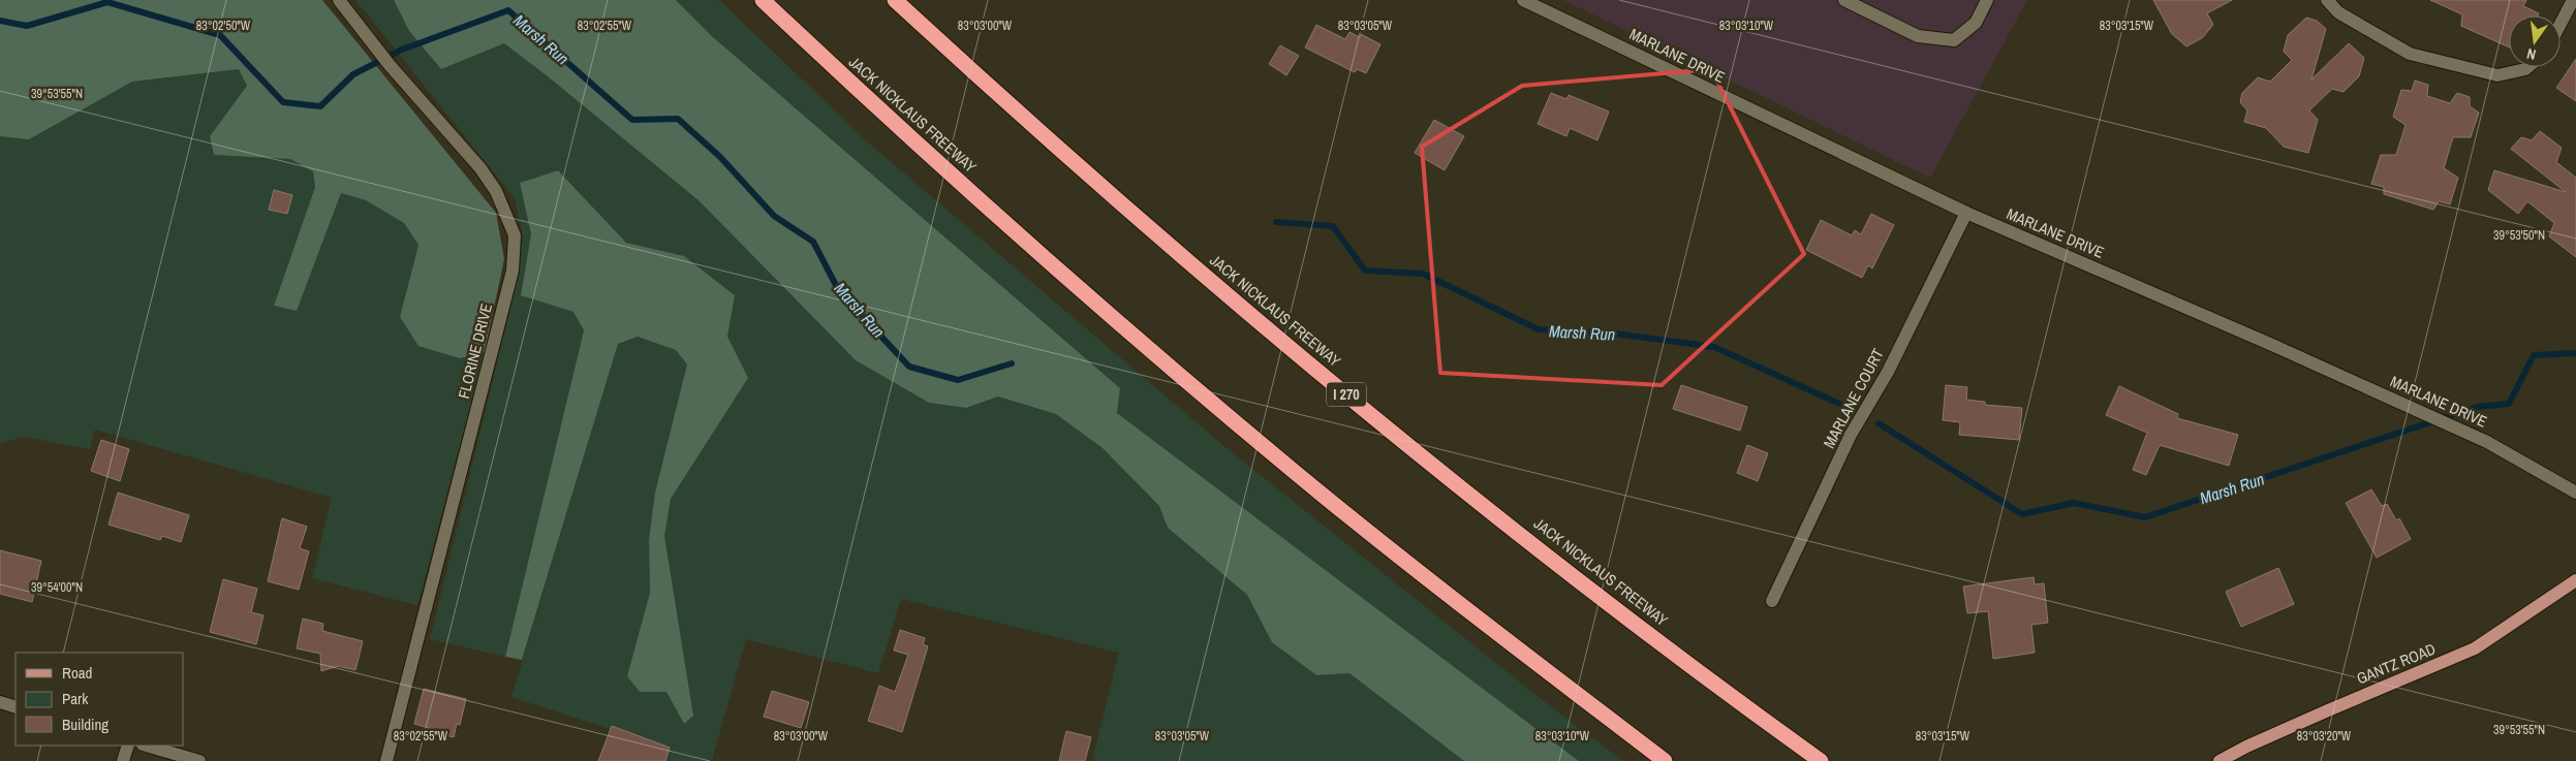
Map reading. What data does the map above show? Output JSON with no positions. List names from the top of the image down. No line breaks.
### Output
{"streets":{"highway":["JACK NICKLAUS FREEWAY","I 270"],"main road":["GANTZ ROAD"],"street":["MARLANE DRIVE","FLORINE DRIVE","MARLANE COURT"]},"crossings":[["MARLANE DRIVE","MARLANE COURT"]],"water":["Marsh Run"],"legend":["Road","Park","Building"],"north":"bottom","coordinates":["83°02'50\"W","83°02'55\"W","83°03'00\"W","83°03'05\"W","83°03'10\"W","83°03'15\"W","39°53'55\"N","39°53'50\"N","39°54'00\"N","83°03'20\"W"]}
